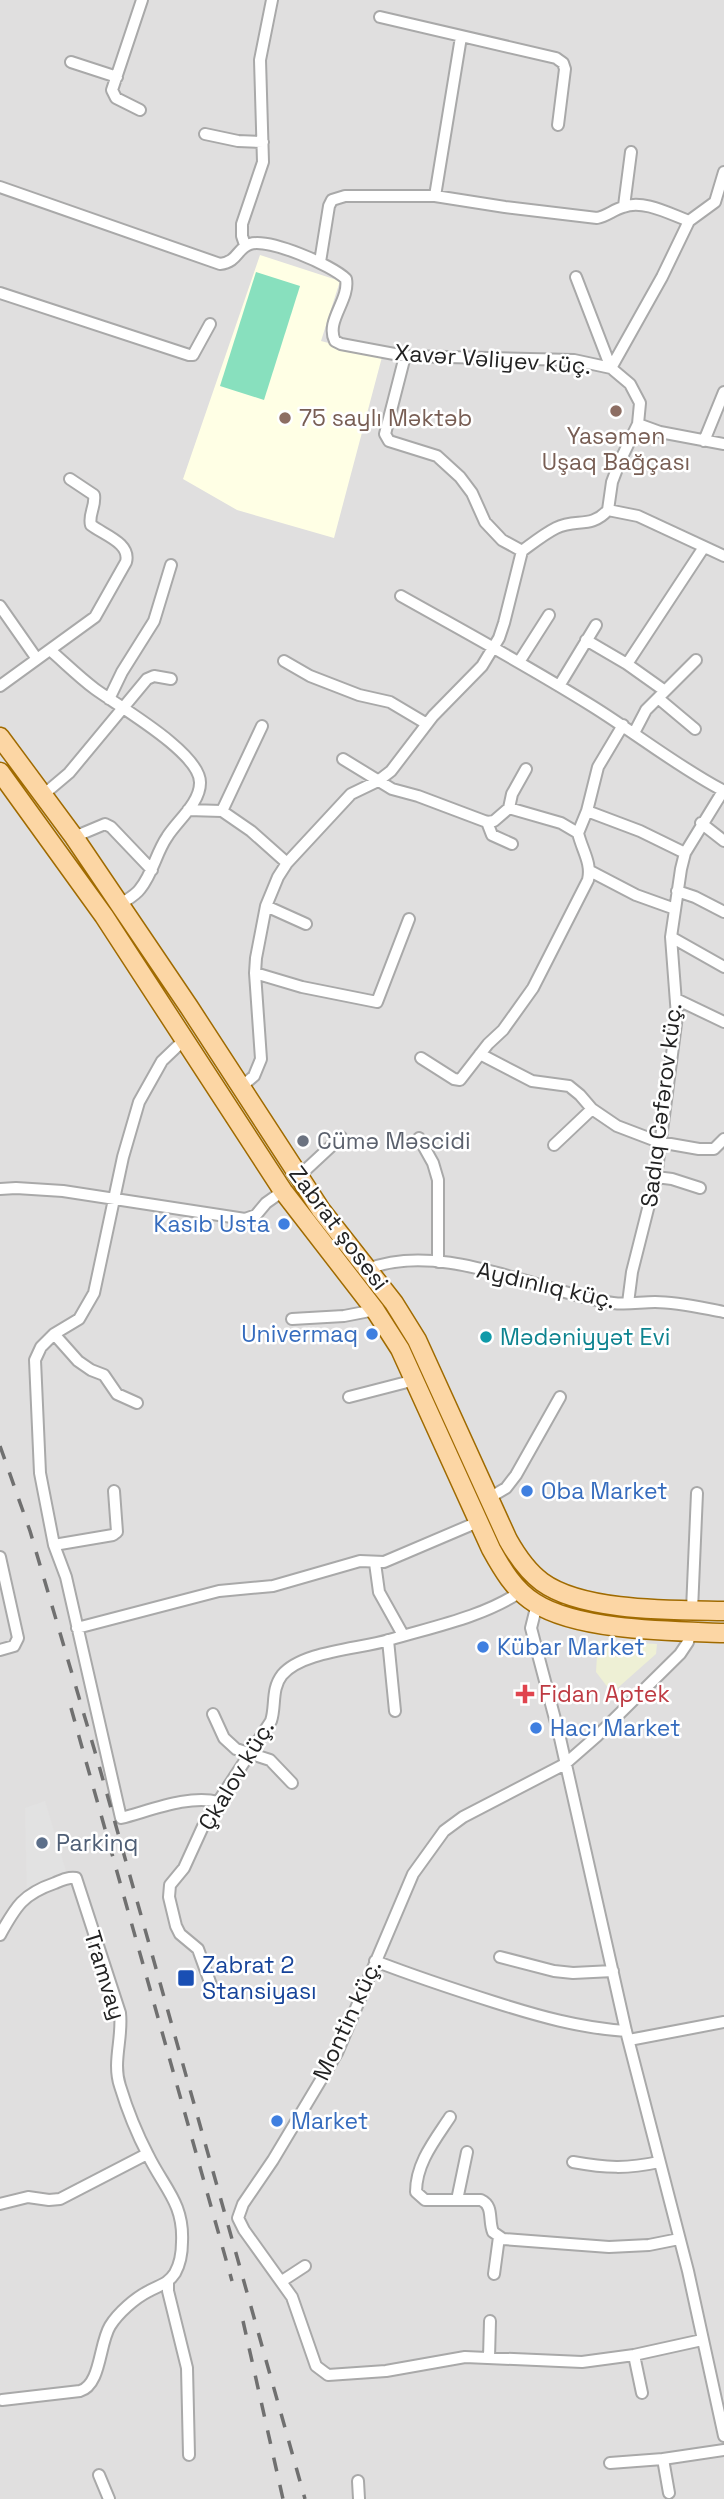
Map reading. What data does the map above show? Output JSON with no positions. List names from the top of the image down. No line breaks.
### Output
{"streets":{"main road":["Zabrat şosesi"],"street":["Xavər Vəliyev küç.","Sadıq Cəfərov küç.","Aydınlıq küç.","Çkalov küç.","Tramvay","Montin küç."]},"crossings":[["Sadıq Cəfərov küç.","Aydınlıq küç."],["Zabrat şosesi","Aydınlıq küç."],["Zabrat şosesi","Çkalov küç."],["Zabrat şosesi","Montin küç."]],"places":{"other":["Yasəmən Uşaq Bağçası","75 saylı Məktəb","Cümə Məscidi","Kasıb Usta","Univermaq","Mədəniyyət Evi","Oba Market","Kübar Market","Hacı Market","Parkinq","Market"],"health":["Fidan Aptek"],"transit":["Zabrat 2 Stansiyası"]}}
